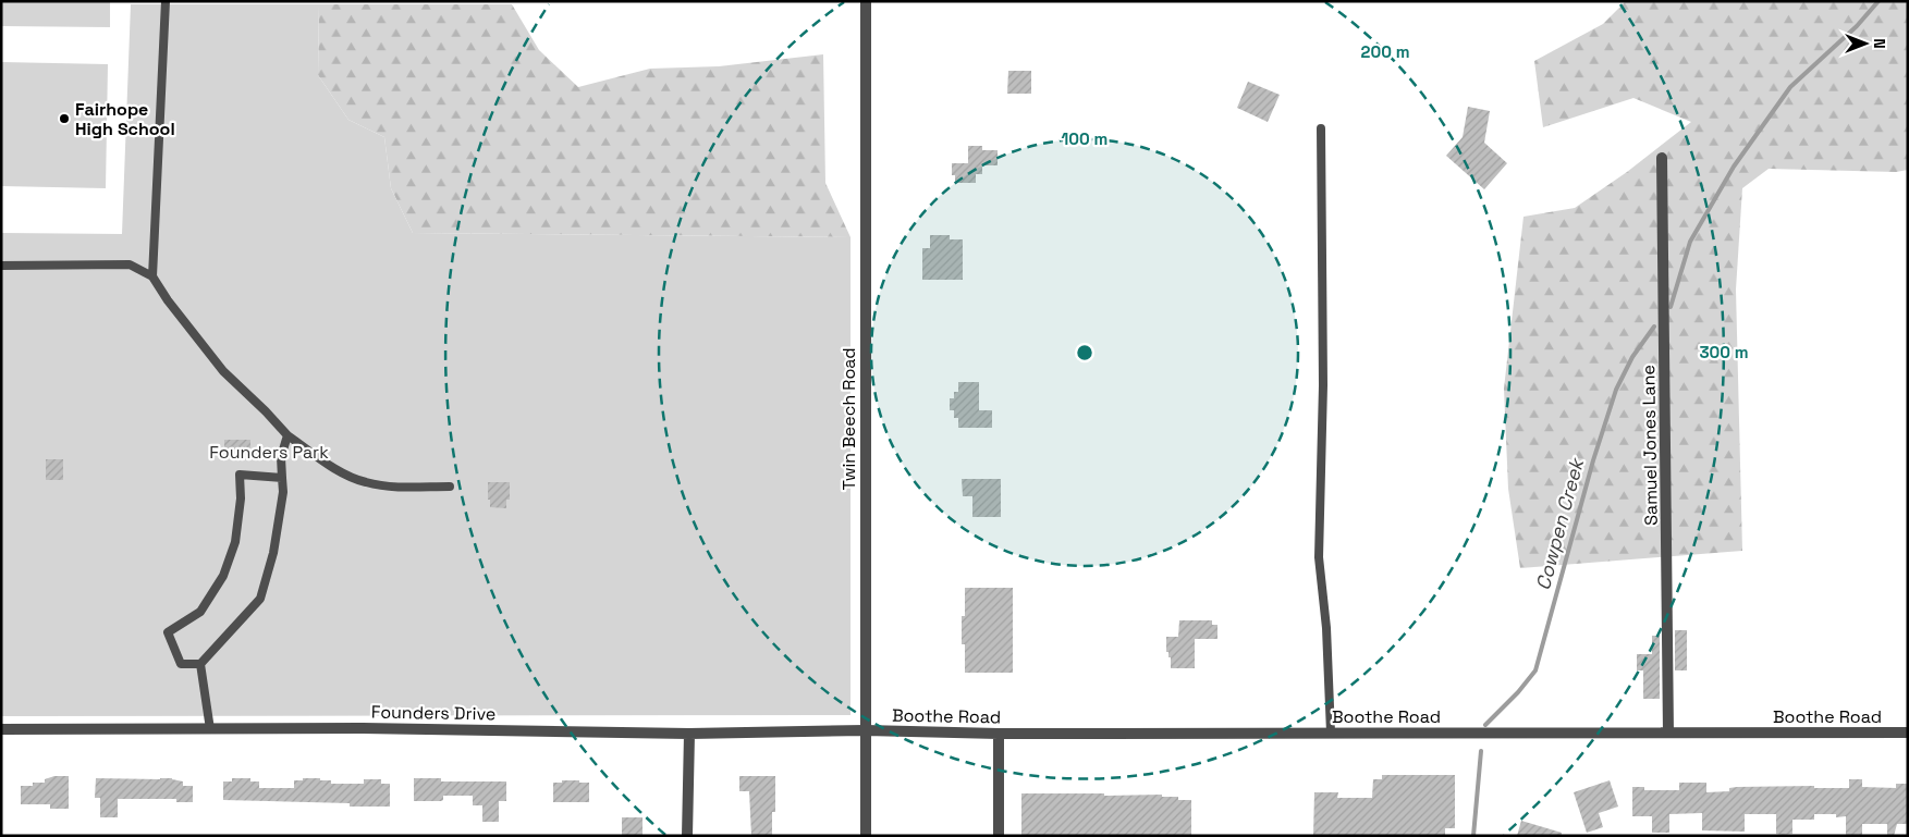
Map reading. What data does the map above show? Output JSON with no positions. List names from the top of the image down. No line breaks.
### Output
{"streets":{"street":["Twin Beech Road","Samuel Jones Lane","Founders Drive","Boothe Road"]},"crossings":[["Twin Beech Road","Founders Drive"],["Twin Beech Road","Boothe Road"],["Samuel Jones Lane","Boothe Road"],["Founders Drive","Boothe Road"]],"water":["Cowpen Creek"],"parks":["Founders Park"],"places":["Fairhope High School"],"north":"right","rings":["200 m","100 m","300 m"]}
